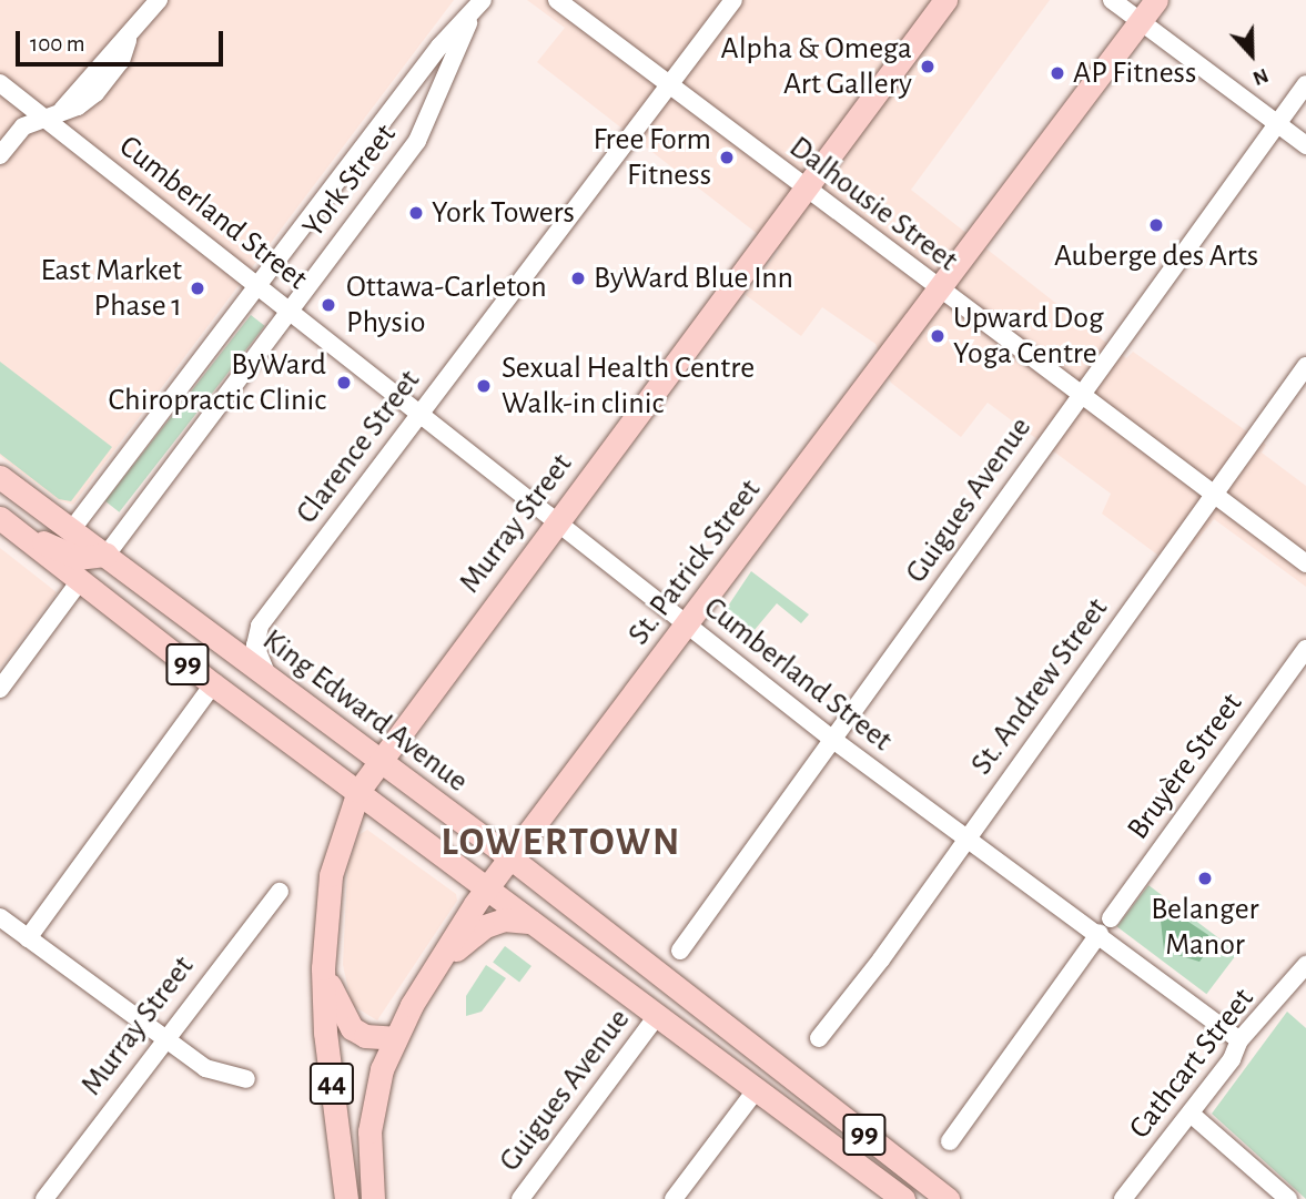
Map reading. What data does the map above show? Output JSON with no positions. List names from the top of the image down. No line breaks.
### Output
{"streets":{"main road":["Murray Street","St. Patrick Street","99","King Edward Avenue","44"],"street":["York Street","Dalhousie Street","Cumberland Street","Clarence Street","Guigues Avenue","St. Andrew Street","Bruyère Street","Cathcart Street"]},"crossings":[["York Street","Cumberland Street"],["York Street","King Edward Avenue"],["Dalhousie Street","Clarence Street"],["Dalhousie Street","Guigues Avenue"],["Dalhousie Street","Murray Street"],["Dalhousie Street","St. Patrick Street"],["Dalhousie Street","St. Andrew Street"],["Cumberland Street","Clarence Street"],["Cumberland Street","Guigues Avenue"],["Cumberland Street","Murray Street"],["Cumberland Street","St. Patrick Street"],["Cumberland Street","St. Andrew Street"],["Cumberland Street","Bruyère Street"],["Cumberland Street","Cathcart Street"],["Clarence Street","King Edward Avenue"],["Guigues Avenue","99"],["Murray Street","99"],["Murray Street","King Edward Avenue"],["Murray Street","44"],["St. Patrick Street","99"],["St. Patrick Street","King Edward Avenue"]],"districts":["LOWERTOWN"],"places":["Alpha & Omega Art Gallery","AP Fitness","Free Form Fitness","York Towers","Auberge des Arts","ByWard Blue Inn","East Market Phase 1","Ottawa-Carleton Physio","Upward Dog Yoga Centre","ByWard Chiropractic Clinic","Sexual Health Centre Walk-in clinic","Belanger Manor"],"scale_bar":"100 m","north":"bottom"}
